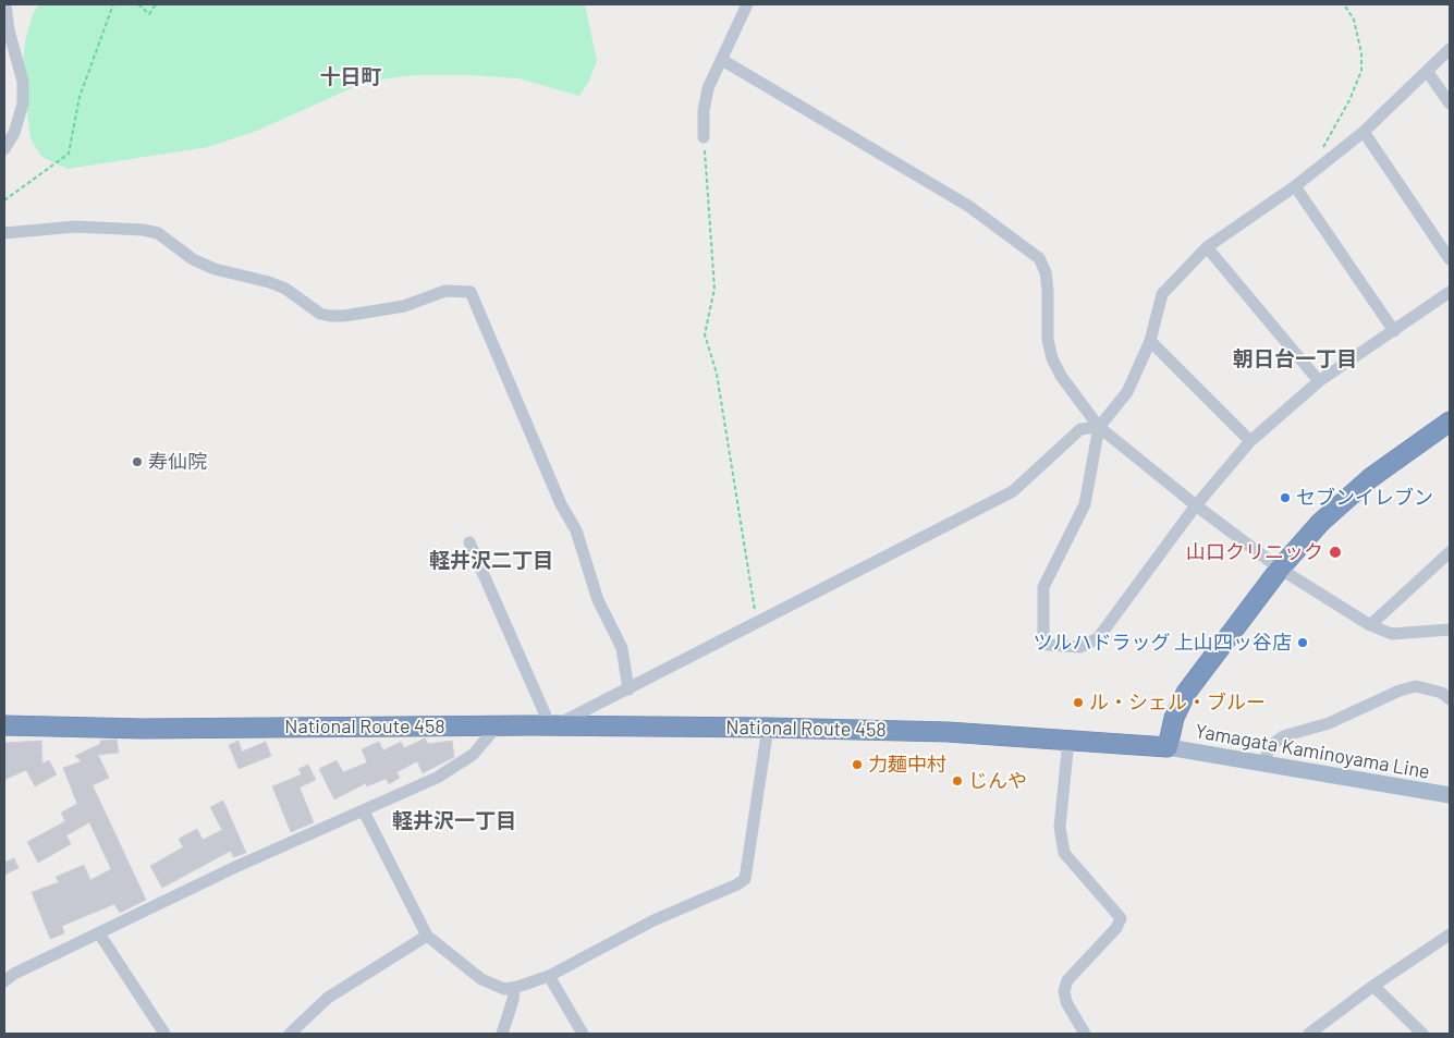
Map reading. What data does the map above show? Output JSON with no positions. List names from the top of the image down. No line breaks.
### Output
{"streets":{"highway":["National Route 458"],"main road":["Yamagata Kaminoyama Line"]},"crossings":[["National Route 458","Yamagata Kaminoyama Line"]],"districts":["十日町","朝日台一丁目","軽井沢二丁目","軽井沢一丁目"],"places":["寿仙院","セブンイレブン","山口クリニック","ツルハドラッグ 上山四ッ谷店","ル・シェル・ブルー","力麺中村","じんや"]}
